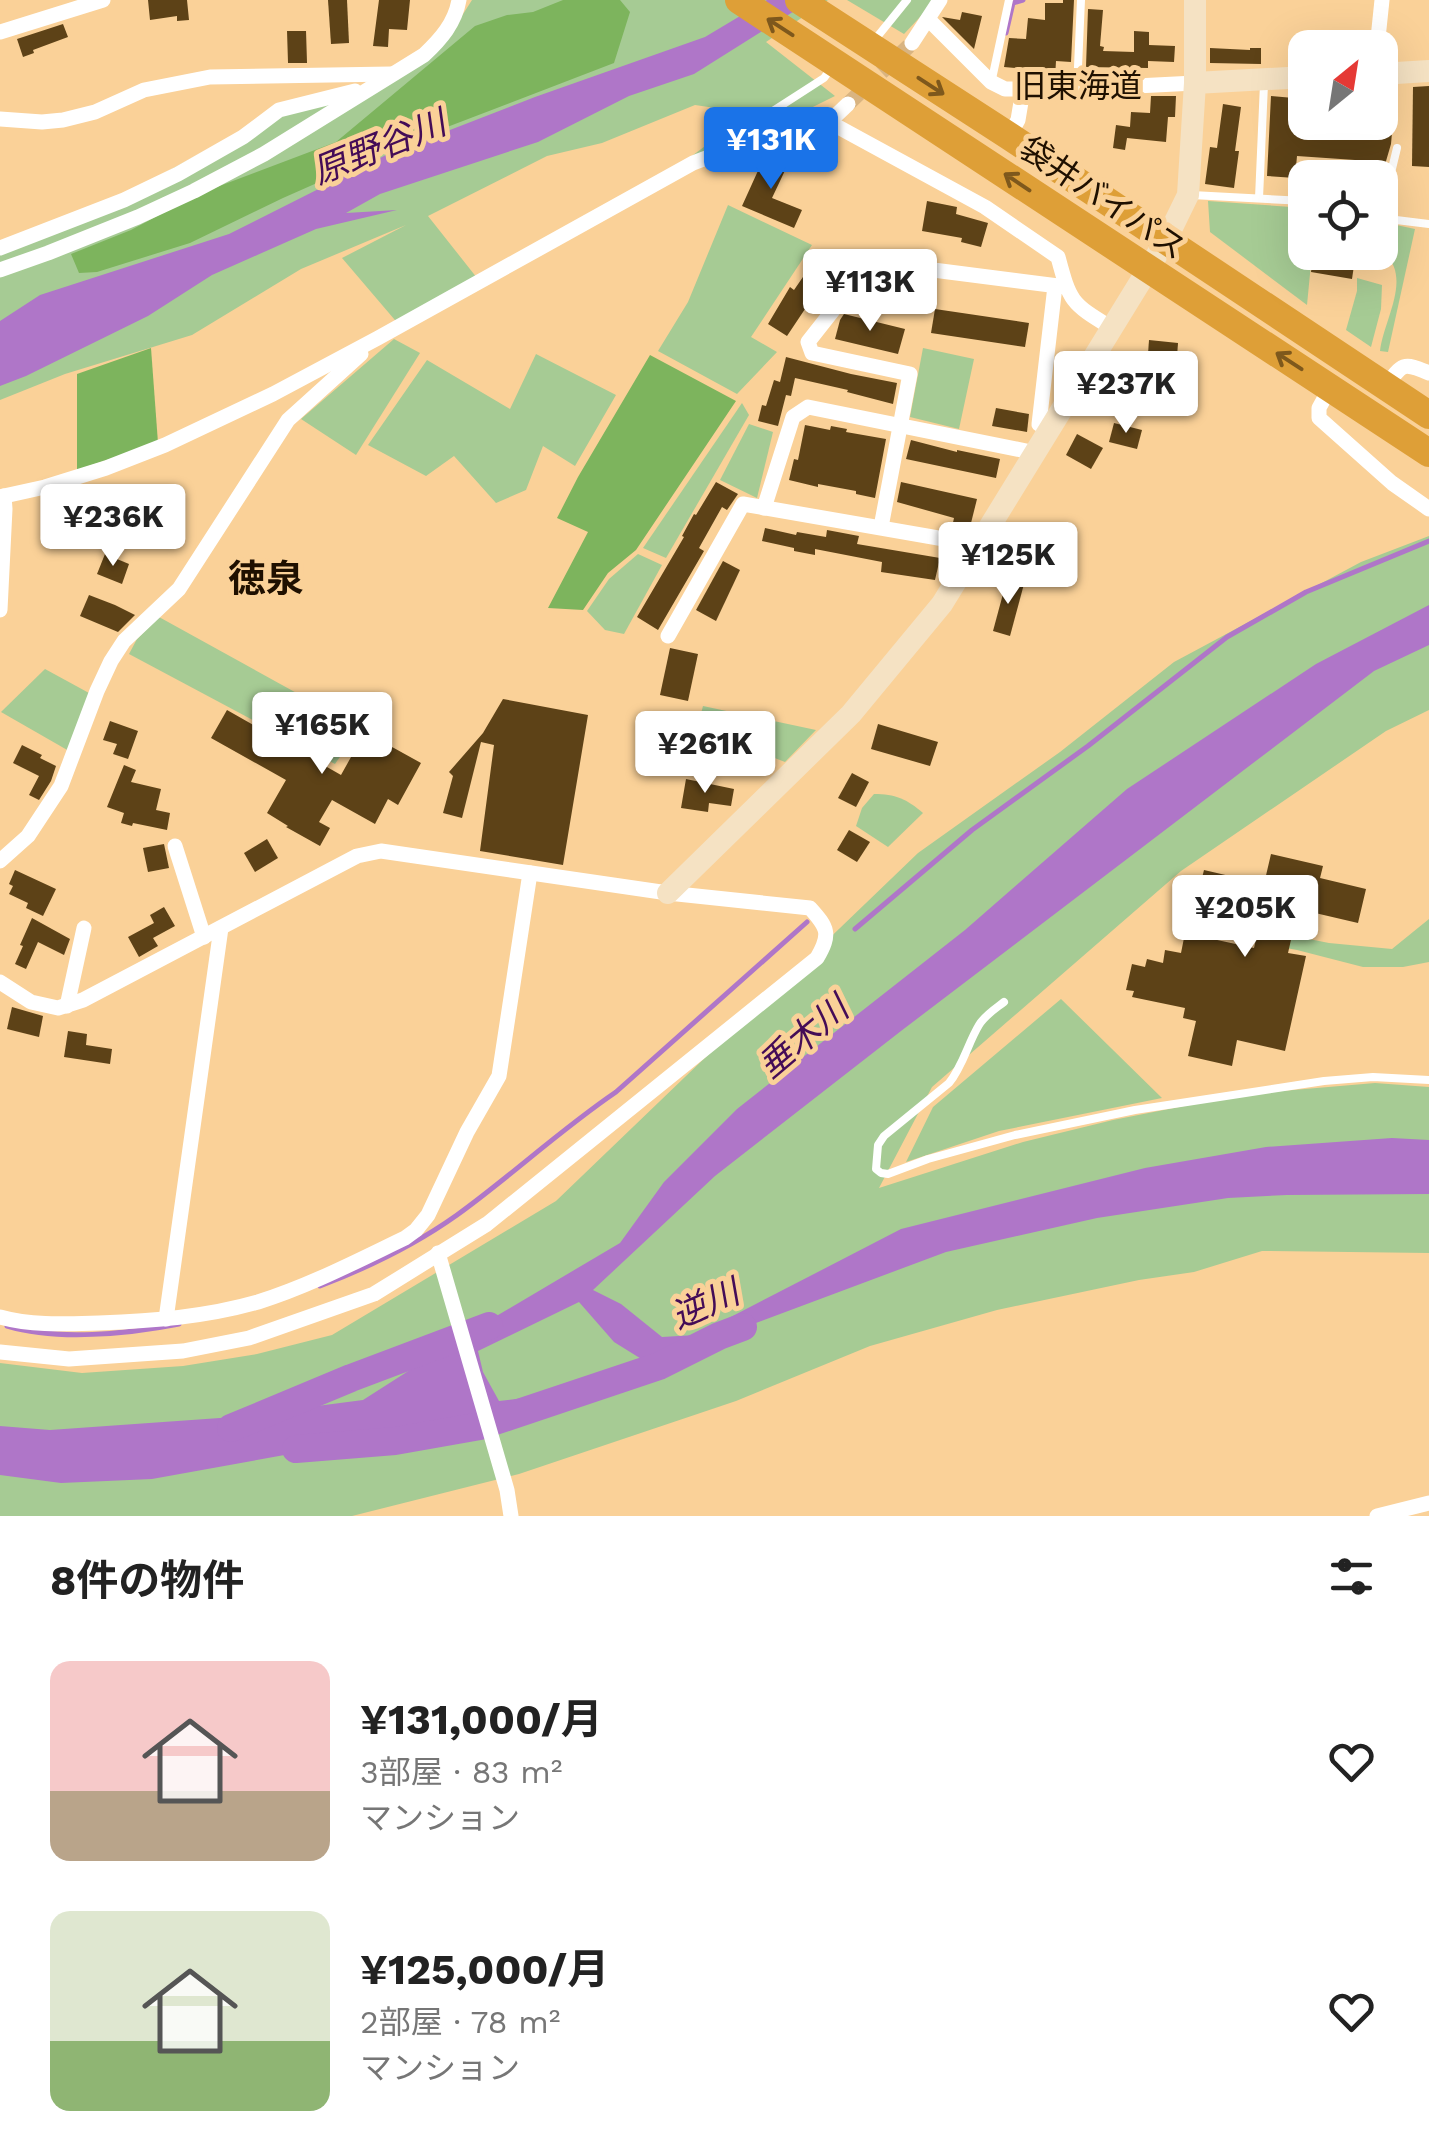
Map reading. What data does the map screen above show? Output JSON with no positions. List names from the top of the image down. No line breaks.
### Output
{"streets":{"highway":["袋井バイパス"],"street":["旧東海道"]},"districts":["徳泉"],"water":["原野谷川","垂木川","逆川"],"north":"top right","page":{"price":["¥131K","¥113K","¥237K","¥236K","¥125K","¥165K","¥261K","¥205K"],"heading":"8件の物件","list":[{"name":"¥131,000/月","note":"3部屋 · 83 m² · マンション"},{"name":"¥125,000/月","note":"2部屋 · 78 m² · マンション"}]}}
